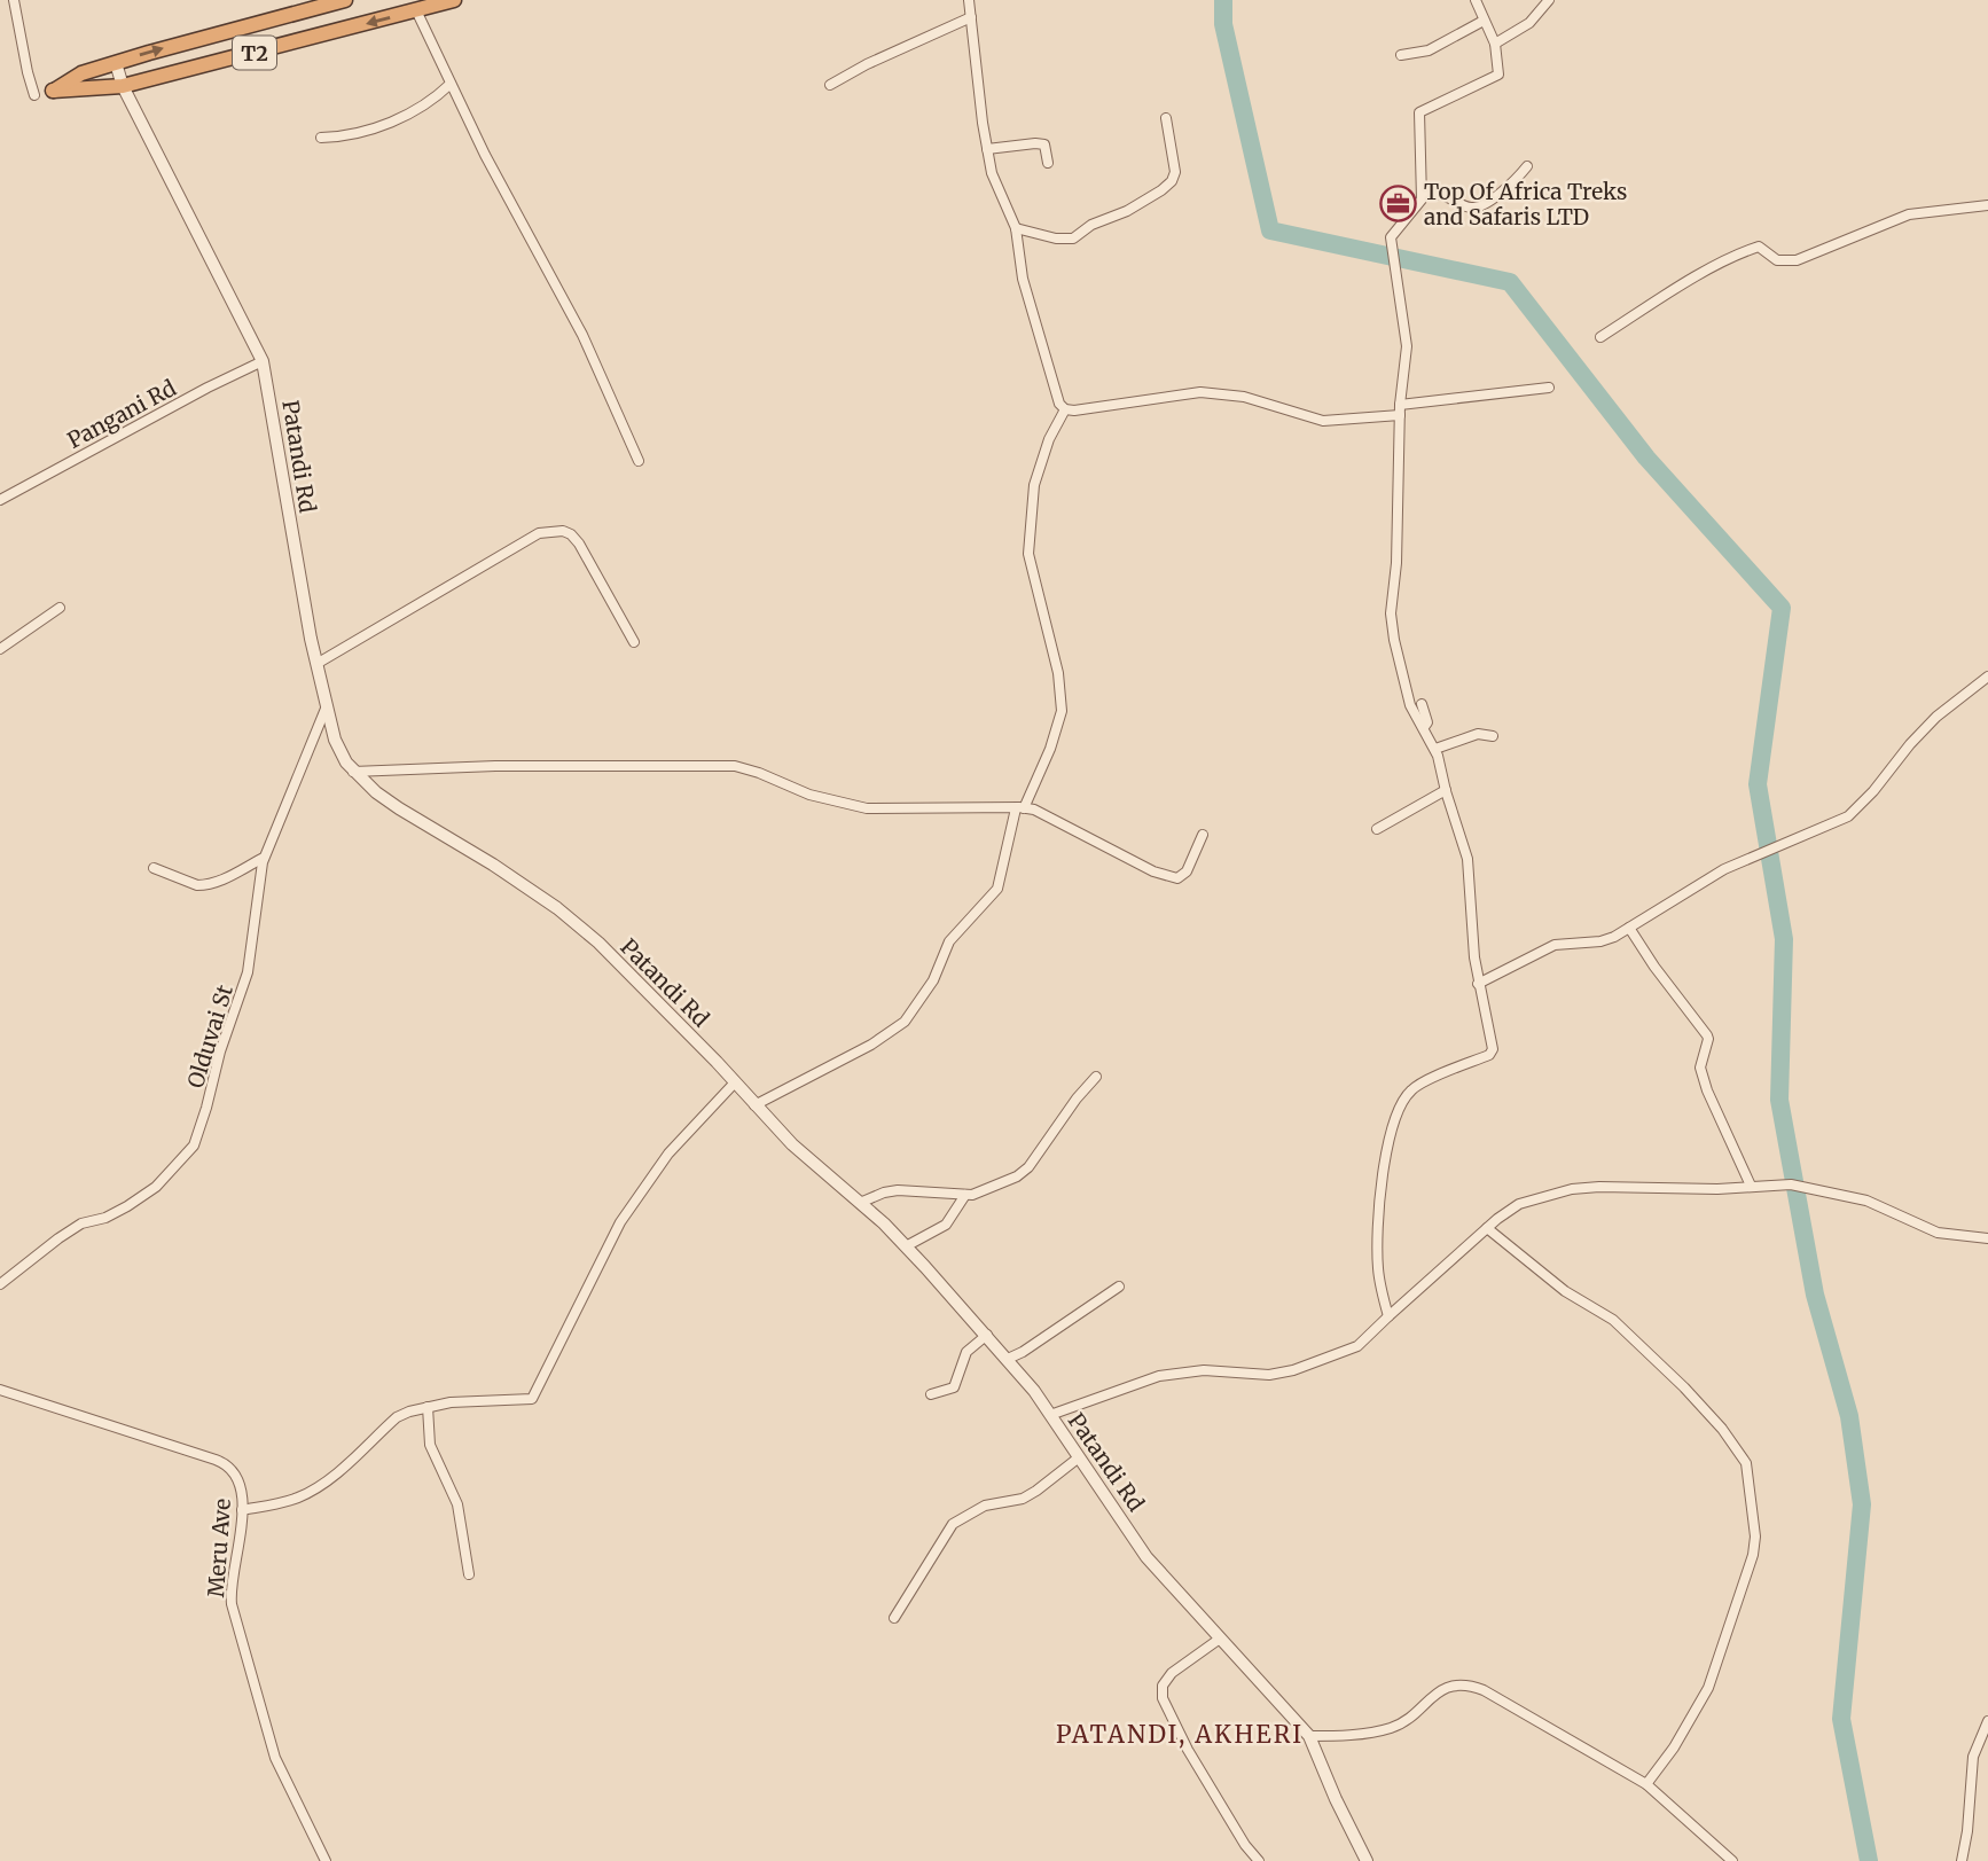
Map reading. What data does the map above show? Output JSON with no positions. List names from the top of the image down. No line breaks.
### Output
{"streets":{"highway":["T2"],"street":["Pangani Rd","Patandi Rd","Olduvai St","Meru Ave"]},"crossings":[["T2","Patandi Rd"],["Pangani Rd","Patandi Rd"],["Patandi Rd","Olduvai St"]],"districts":["PATANDI, AKHERI"],"places":{"office":["Top Of Africa Treks and Safaris LTD"]}}
